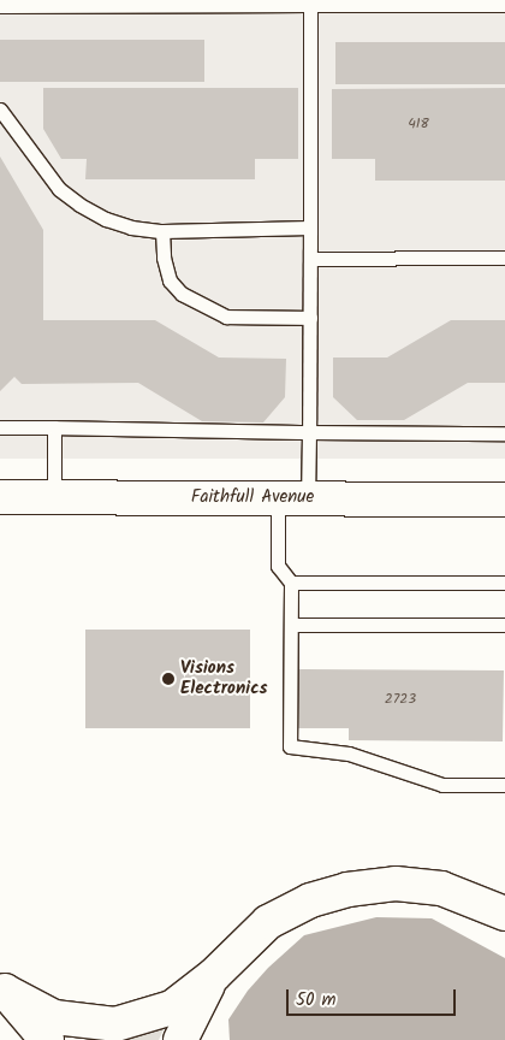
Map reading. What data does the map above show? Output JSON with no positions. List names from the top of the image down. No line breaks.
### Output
{"streets":{"main road":["Faithfull Avenue"]},"places":["Visions Electronics"],"house_numbers":["418","2723"],"scale_bar":"50 m"}
